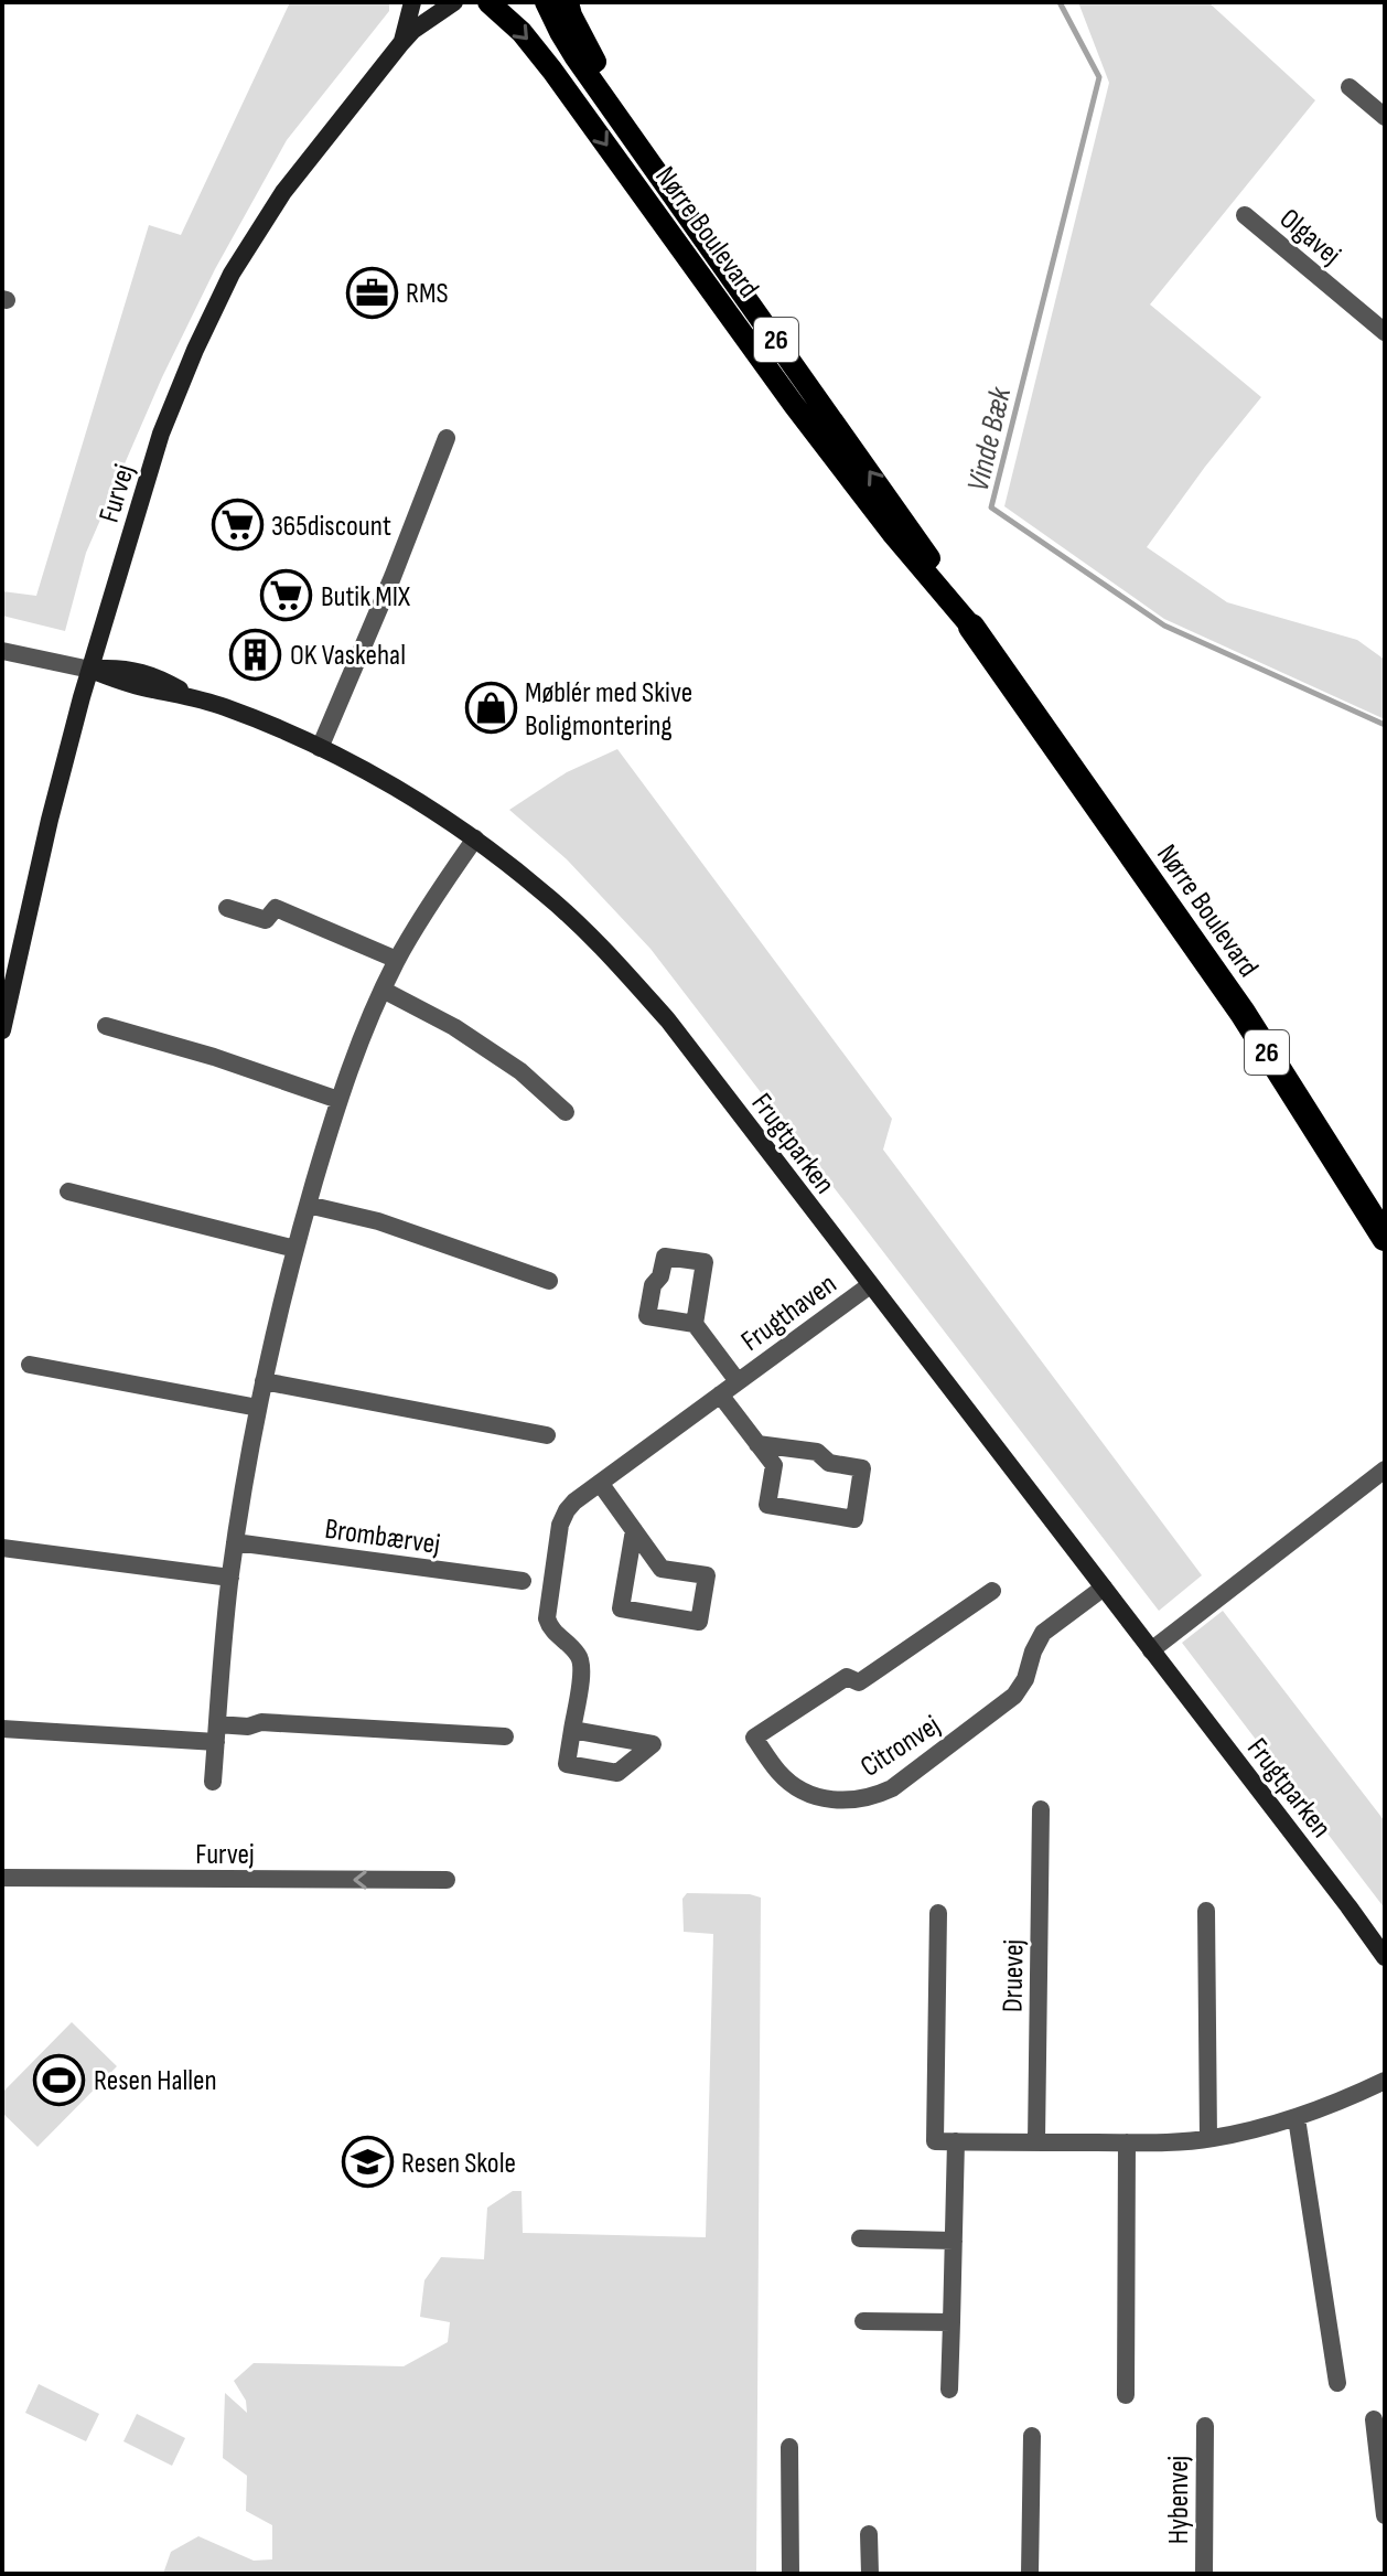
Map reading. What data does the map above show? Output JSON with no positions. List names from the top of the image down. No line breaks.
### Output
{"streets":{"highway":["Nørre Boulevard","26"],"street":["Olgavej","Furvej","Frugtparken","Frugthaven","Brombærvej","Citronvej","Druevej","Hybenvej"]},"crossings":[["Nørre Boulevard","26"],["Furvej","Frugtparken"],["Frugtparken","Frugthaven"],["Frugtparken","Citronvej"]],"water":["Vinde Bæk"],"places":{"office":["RMS"],"supermarket":["365discount","Butik MIX"],"building":["OK Vaskehal"],"shop":["Møblér med Skive Boligmontering"],"sports":["Resen Hallen"],"school or university":["Resen Skole"]}}
